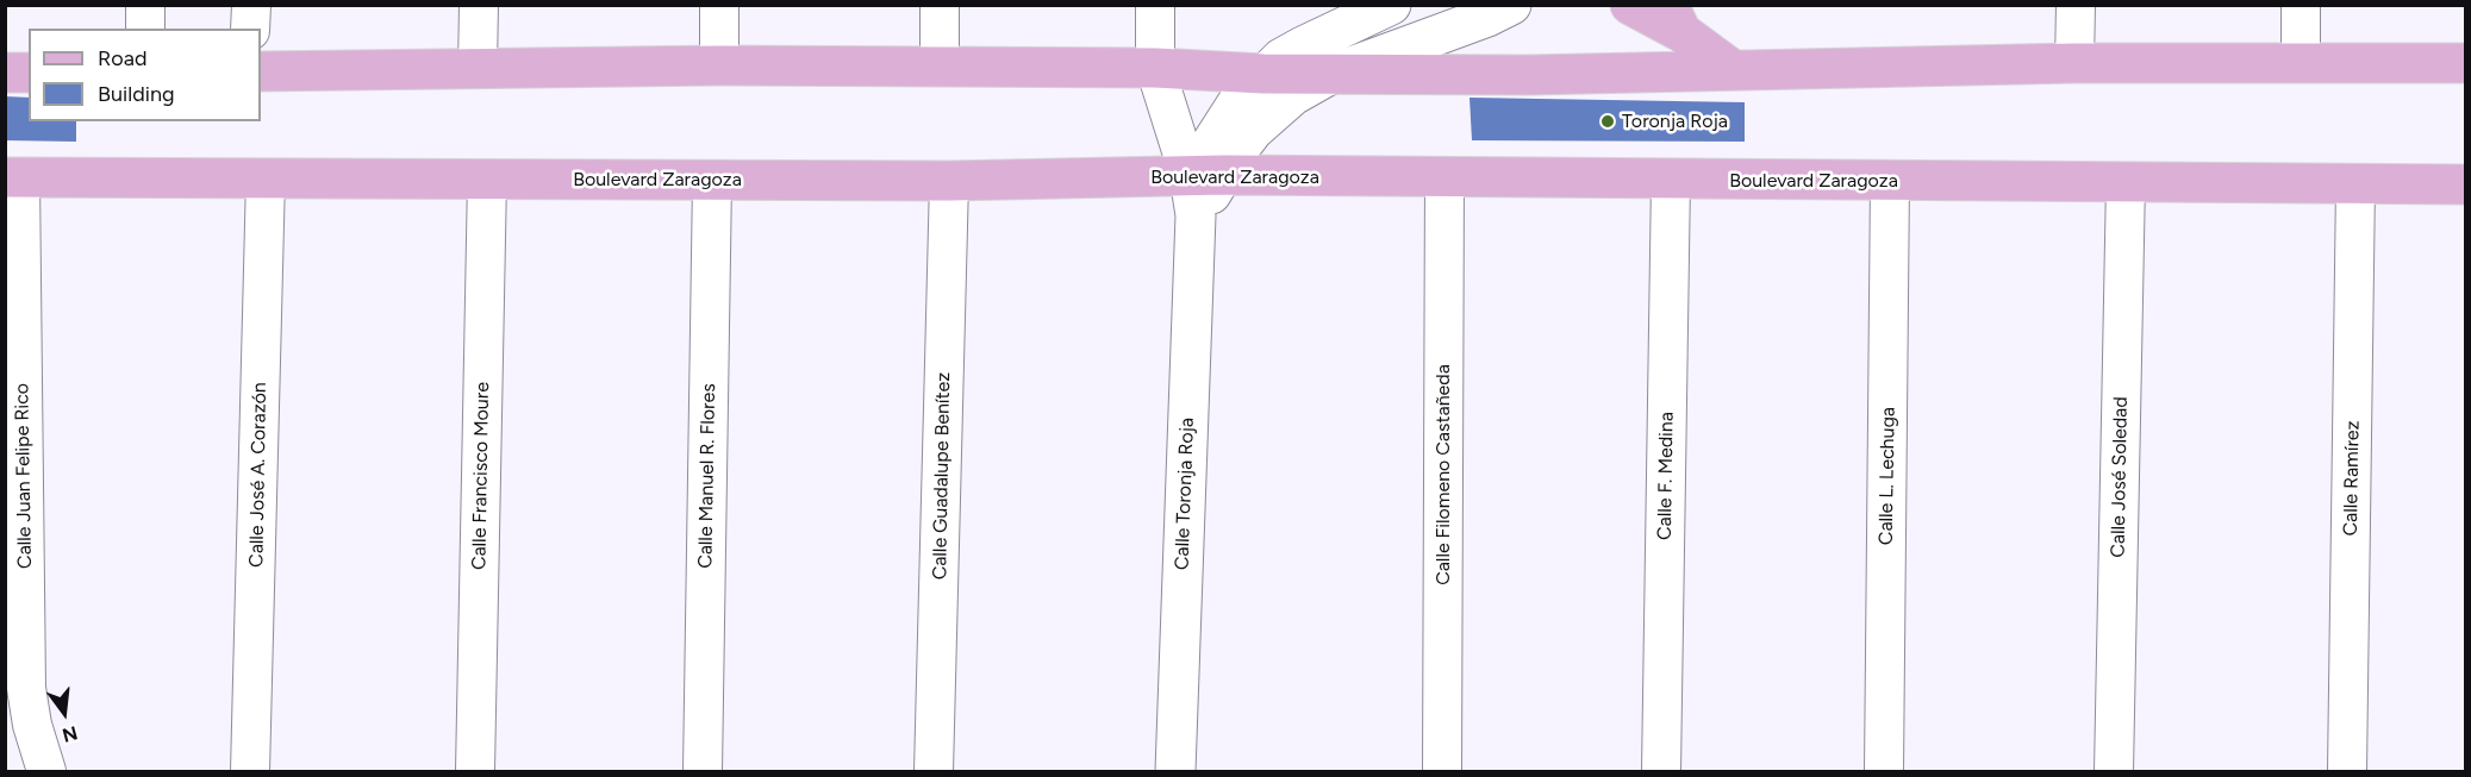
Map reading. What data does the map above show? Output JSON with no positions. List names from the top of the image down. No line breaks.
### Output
{"streets":{"main road":["Boulevard Zaragoza"],"street":["Calle José A. Corazón","Calle Filomeno Castañeda","Calle Juan Felipe Rico","Calle Francisco Moure","Calle Manuel R. Flores","Calle Guadalupe Benítez","Calle F. Medina","Calle L. Lechuga","Calle José Soledad","Calle Ramírez","Calle Toronja Roja"]},"crossings":[["Boulevard Zaragoza","Calle José A. Corazón"],["Boulevard Zaragoza","Calle Filomeno Castañeda"],["Boulevard Zaragoza","Calle Juan Felipe Rico"],["Boulevard Zaragoza","Calle Francisco Moure"],["Boulevard Zaragoza","Calle Manuel R. Flores"],["Boulevard Zaragoza","Calle Guadalupe Benítez"],["Boulevard Zaragoza","Calle F. Medina"],["Boulevard Zaragoza","Calle L. Lechuga"],["Boulevard Zaragoza","Calle José Soledad"],["Boulevard Zaragoza","Calle Ramírez"],["Boulevard Zaragoza","Calle Toronja Roja"]],"places":["Toronja Roja"],"legend":["Road","Building"],"north":"bottom"}
